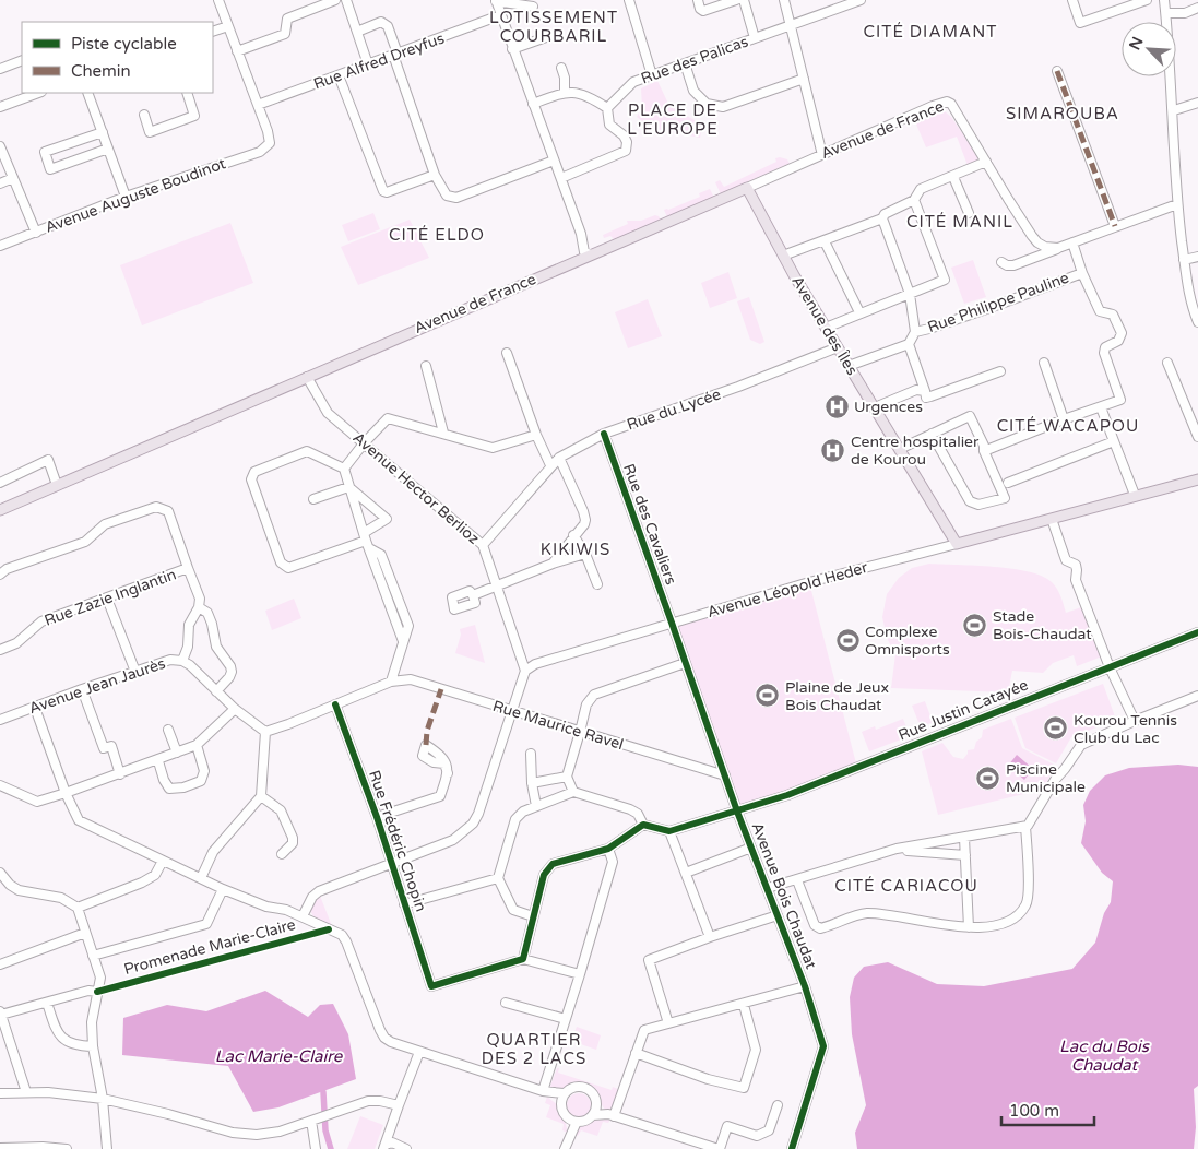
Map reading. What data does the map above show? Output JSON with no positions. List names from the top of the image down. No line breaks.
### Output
{"streets":{"main road":["Avenue de France","Avenue des Îles","Avenue Léopold Heder"],"street":["Rue des Palicas","Rue Alfred Dreyfus","Avenue Auguste Boudinot","Rue Philippe Pauline","Rue du Lycée","Avenue Hector Berlioz","Rue des Cavaliers","Rue Zazie Inglantin","Avenue Jean Jaurès","Rue Justin Catayée","Rue Maurice Ravel","Rue Frédéric Chopin","Avenue Bois Chaudat"],"cycle path":["Promenade Marie-Claire"]},"crossings":[["Rue Alfred Dreyfus","Avenue Auguste Boudinot"],["Avenue de France","Avenue des Îles"],["Avenue de France","Avenue Hector Berlioz"],["Avenue des Îles","Rue du Lycée"],["Avenue des Îles","Avenue Léopold Heder"],["Rue du Lycée","Avenue Hector Berlioz"],["Rue du Lycée","Rue des Cavaliers"],["Avenue Hector Berlioz","Avenue Léopold Heder"],["Rue des Cavaliers","Avenue Léopold Heder"],["Rue des Cavaliers","Avenue Bois Chaudat"],["Avenue Léopold Heder","Avenue Bois Chaudat"],["Rue Justin Catayée","Avenue Bois Chaudat"],["Rue Maurice Ravel","Avenue Bois Chaudat"]],"districts":["LOTISSEMENT COURBARIL","CITÉ DIAMANT","PLACE DE L'EUROPE","SIMAROUBA","CITÉ MANIL","CITÉ ELDO","CITÉ WACAPOU","KIKIWIS","CITÉ CARIACOU","QUARTIER DES 2 LACS"],"water":["Lac du Bois Chaudat","Lac Marie-Claire"],"places":{"hospital":["Urgences","Centre hospitalier de Kourou"],"sports":["Stade Bois-Chaudat","Complexe Omnisports","Plaine de Jeux Bois Chaudat","Kourou Tennis Club du Lac","Piscine Municipale"]},"legend":["Piste cyclable","Chemin"],"scale_bar":"100 m","north":"top left"}
